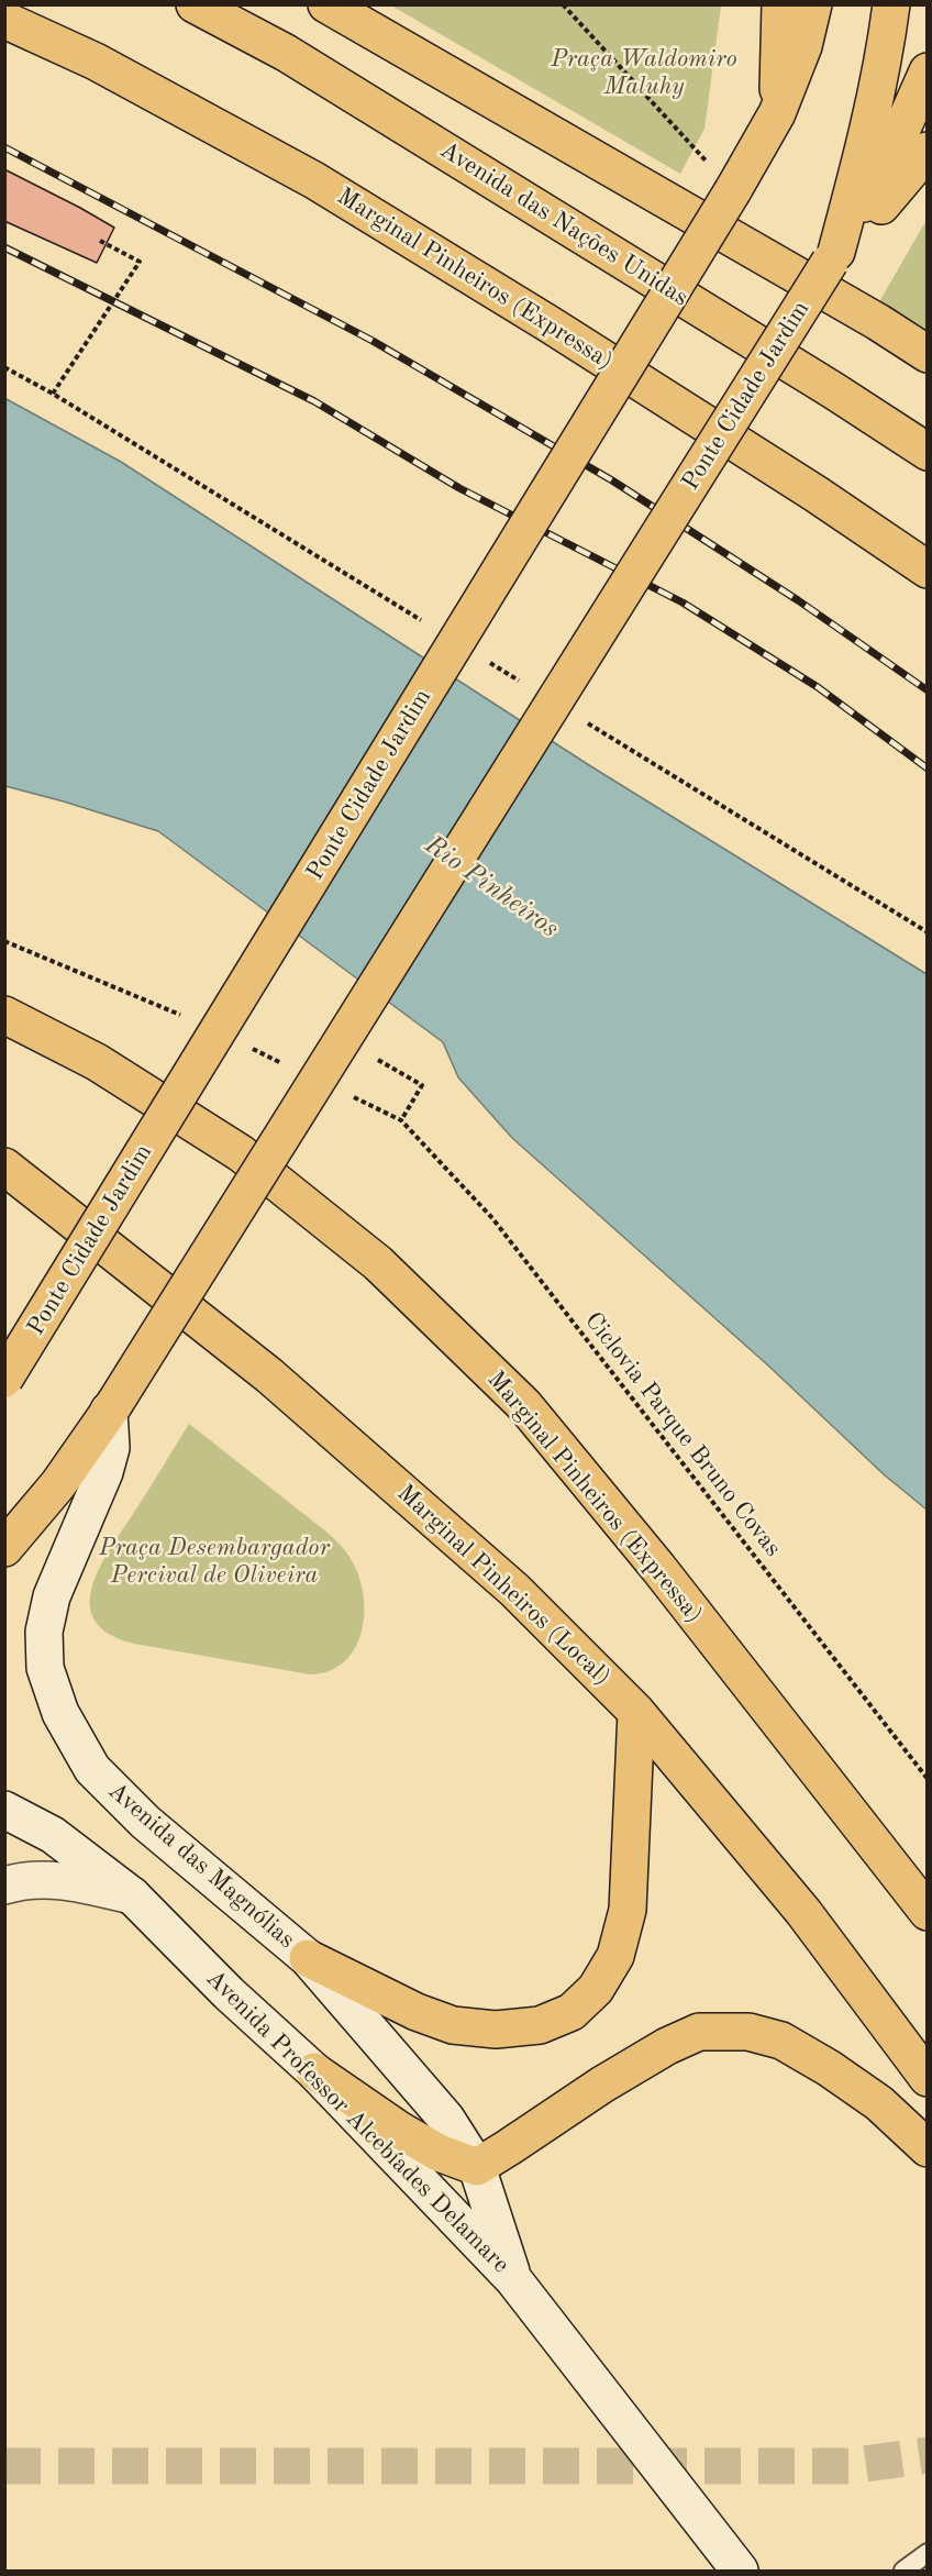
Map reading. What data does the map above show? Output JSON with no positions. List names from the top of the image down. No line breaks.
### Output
{"streets":{"highway":["Avenida das Nações Unidas","Marginal Pinheiros (Expressa)","Ponte Cidade Jardim","Marginal Pinheiros (Local)"],"main road":["Avenida das Magnólias","Avenida Professor Alcebíades Delamare"],"path":["Ciclovia Parque Bruno Covas"]},"crossings":[["Ponte Cidade Jardim","Ciclovia Parque Bruno Covas"],["Ponte Cidade Jardim","Avenida das Magnólias"],["Avenida das Magnólias","Avenida Professor Alcebíades Delamare"]],"water":["Rio Pinheiros"],"parks":["Praça Waldomiro Maluhy","Praça Desembargador Percival de Oliveira"]}
